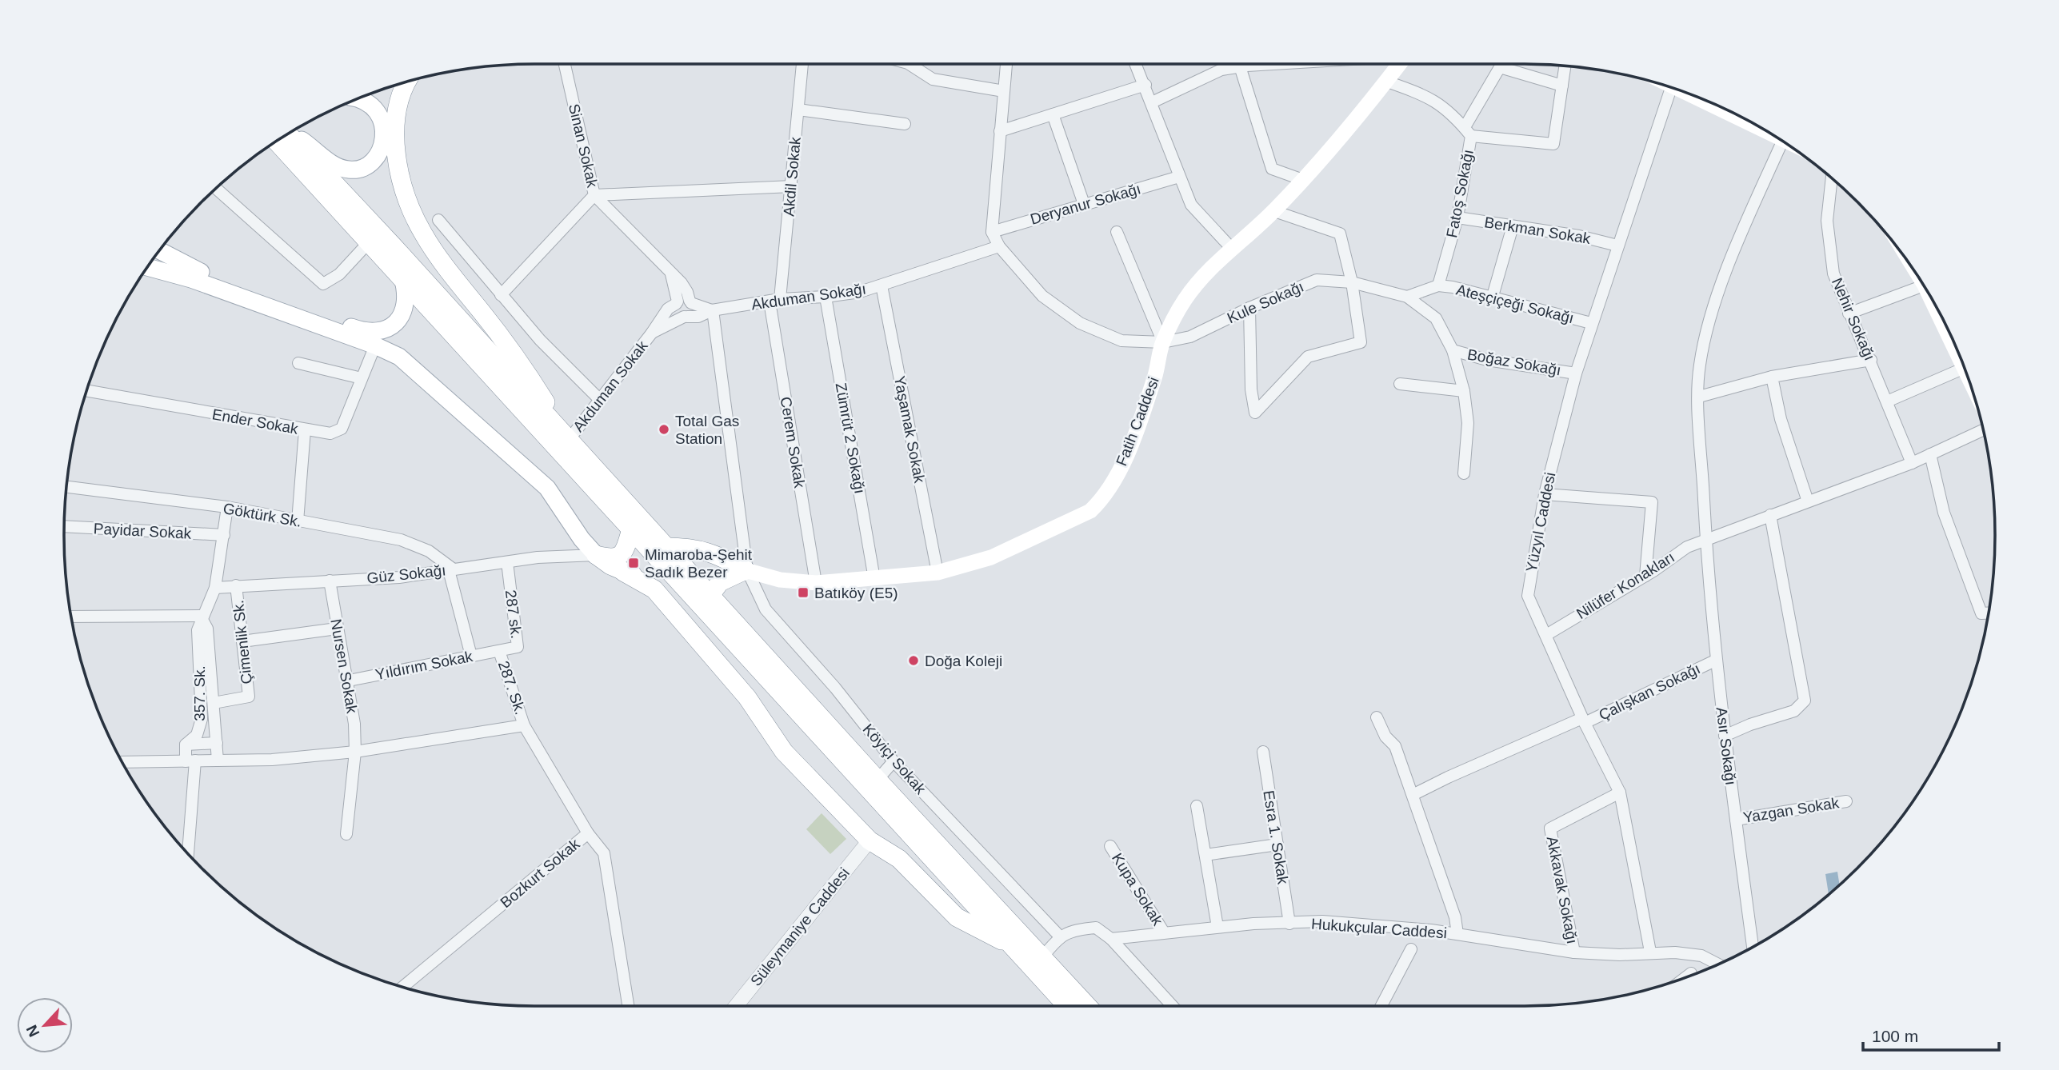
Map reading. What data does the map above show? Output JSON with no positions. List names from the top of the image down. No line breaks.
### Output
{"streets":{"main road":["Fatih Caddesi"],"street":["Sinan Sokak","Akdil Sokak","Fatoş Sokağı","Deryanur Sokağı","Berkman Sokak","Akduman Sokağı","Kule Sokağı","Ateşçiçeği Sokağı","Nehir Sokağı","Boğaz Sokağı","Akduman Sokak","Ender Sokak","Yaşamak Sokak","Zümrüt 2 Sokağı","Cerem Sokak","Göktürk Sk.","Yüzyıl Caddesi","Payidar Sokak","Güz Sokağı","Nilüfer Konakları","287 sk.","Çimenlik Sk.","Yıldırım Sokak","Nursen Sokak","287. Sk.","Çalışkan Sokağı","357. Sk.","Asır Sokağı","Köyiçi Sokak","Yazgan Sokak","Esra 1. Sokak","Bozkurt Sokak","Kupa Sokak","Akkavak Sokağı","Süleymaniye Caddesi","Hukukçular Caddesi"]},"crossings":[["Sinan Sokak","Akduman Sokağı"],["Sinan Sokak","Akduman Sokak"],["Akdil Sokak","Akduman Sokağı"],["Akdil Sokak","Cerem Sokak"],["Fatoş Sokağı","Berkman Sokak"],["Fatoş Sokağı","Ateşçiçeği Sokağı"],["Fatoş Sokağı","Fatih Caddesi"],["Deryanur Sokağı","Kule Sokağı"],["Berkman Sokak","Yüzyıl Caddesi"],["Akduman Sokağı","Kule Sokağı"],["Akduman Sokağı","Akduman Sokak"],["Akduman Sokağı","Yaşamak Sokak"],["Akduman Sokağı","Zümrüt 2 Sokağı"],["Akduman Sokağı","Cerem Sokak"],["Akduman Sokağı","Köyiçi Sokak"],["Kule Sokağı","Boğaz Sokağı"],["Kule Sokağı","Fatih Caddesi"],["Ateşçiçeği Sokağı","Yüzyıl Caddesi"],["Nehir Sokağı","Nilüfer Konakları"],["Boğaz Sokağı","Yüzyıl Caddesi"],["Fatih Caddesi","Yaşamak Sokak"],["Fatih Caddesi","Zümrüt 2 Sokağı"],["Fatih Caddesi","Cerem Sokak"],["Fatih Caddesi","Köyiçi Sokak"],["Göktürk Sk.","Güz Sokağı"],["Göktürk Sk.","357. Sk."],["Yüzyıl Caddesi","Nilüfer Konakları"],["Yüzyıl Caddesi","Çalışkan Sokağı"],["Yüzyıl Caddesi","Akkavak Sokağı"],["Yüzyıl Caddesi","Hukukçular Caddesi"],["Payidar Sokak","357. Sk."],["Güz Sokağı","287 sk."],["Güz Sokağı","Çimenlik Sk."],["Güz Sokağı","Nursen Sokak"],["Güz Sokağı","357. Sk."],["Nilüfer Konakları","Asır Sokağı"],["287 sk.","Yıldırım Sokak"],["287 sk.","287. Sk."],["Çimenlik Sk.","357. Sk."],["Yıldırım Sokak","Nursen Sokak"],["Yıldırım Sokak","287. Sk."],["287. Sk.","Bozkurt Sokak"],["Çalışkan Sokağı","Asır Sokağı"],["Asır Sokağı","Yazgan Sokak"],["Esra 1. Sokak","Hukukçular Caddesi"],["Kupa Sokak","Hukukçular Caddesi"],["Akkavak Sokağı","Hukukçular Caddesi"]],"places":{"other":["Total Gas Station","Doğa Koleji"],"transit":["Mimaroba-Şehit Sadık Bezer","Batıköy (E5)"]},"scale_bar":"100 m","north":"bottom left"}
